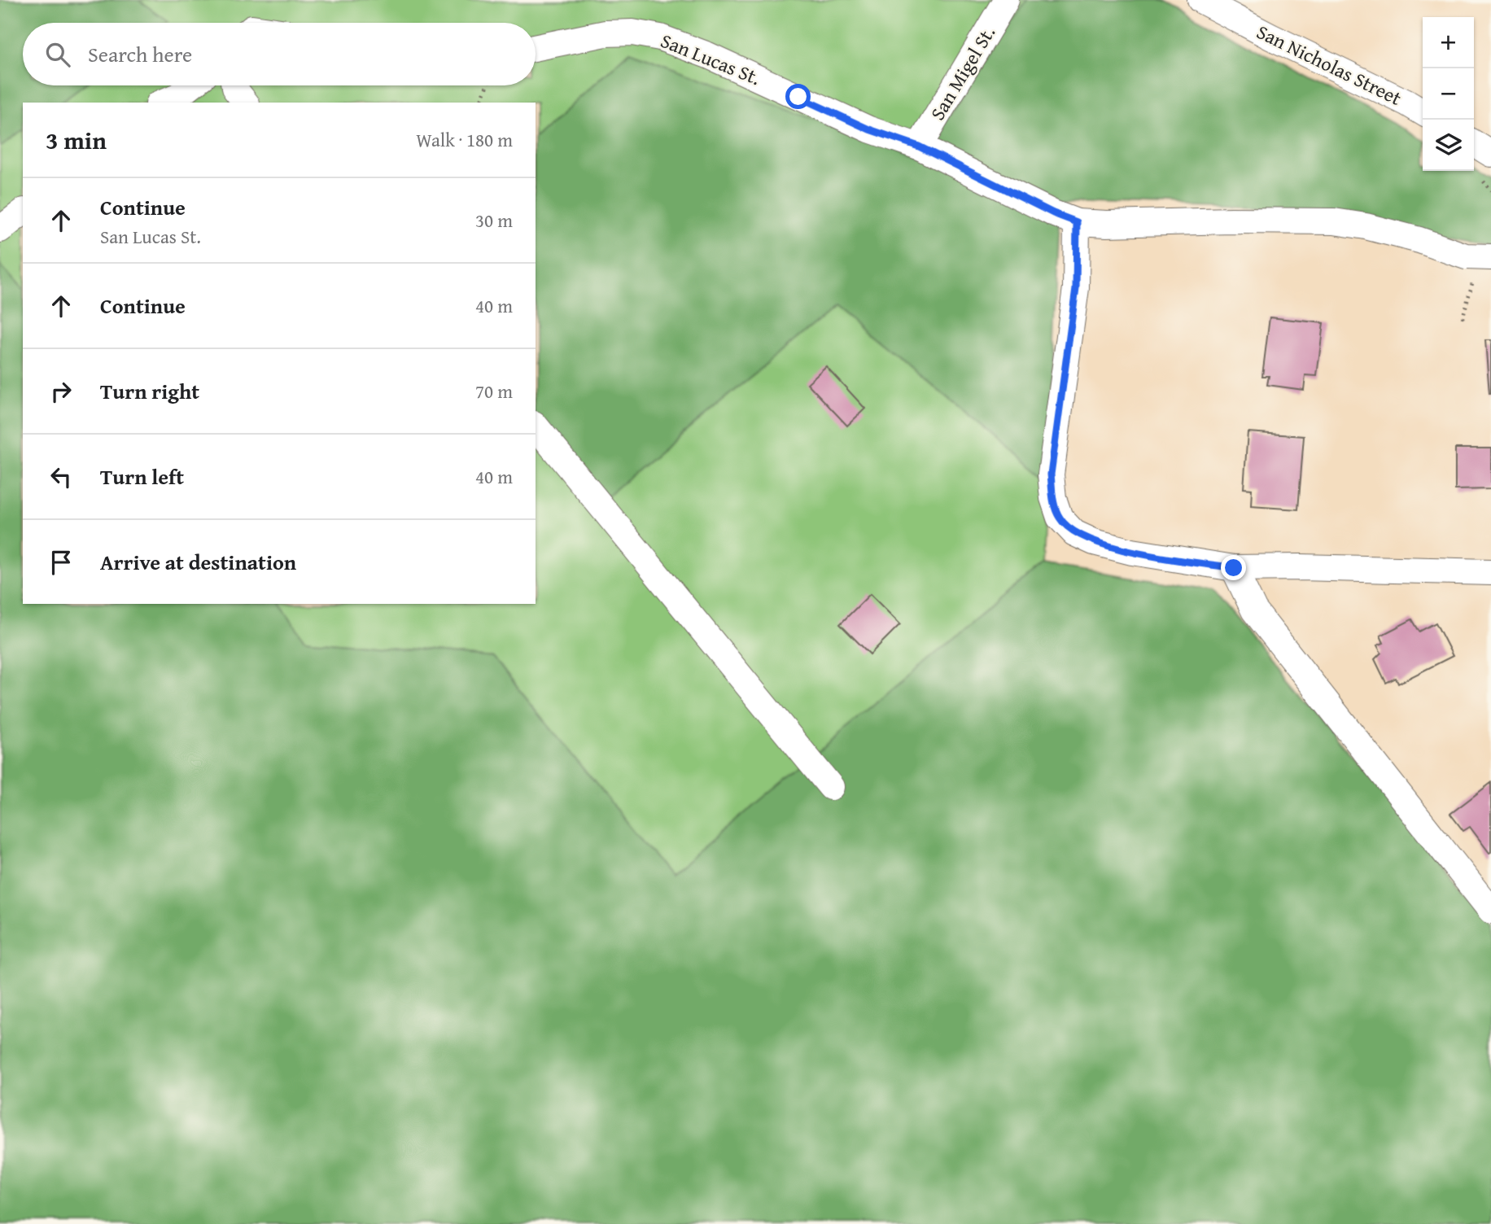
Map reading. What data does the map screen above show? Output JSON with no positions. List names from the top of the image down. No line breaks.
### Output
{"streets":{"street":["San Lucas St.","San Nicholas Street","San Migel St."]},"crossings":[["San Lucas St.","San Migel St."]],"page":{"map_buttons":["+","−"],"search":"Search here","heading":["3 min","Walk · 180 m"],"list":[["Continue","San Lucas St.","30 m"],["Continue","40 m"],["Turn right","70 m"],["Turn left","40 m"],"Arrive at destination"]}}
